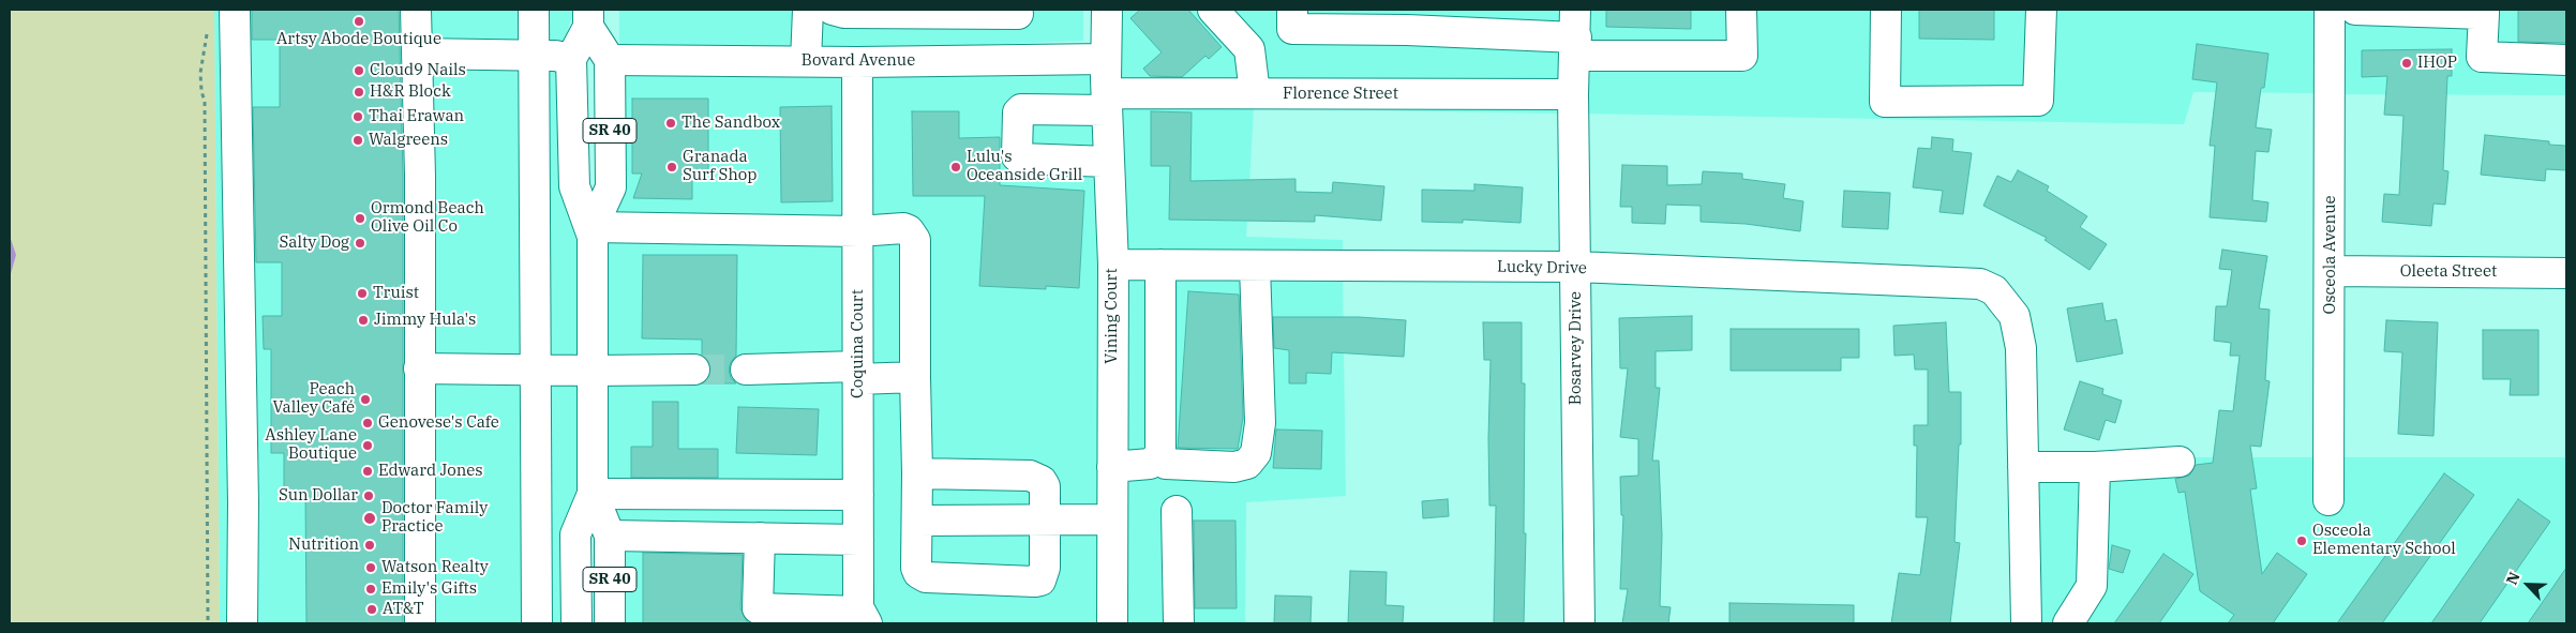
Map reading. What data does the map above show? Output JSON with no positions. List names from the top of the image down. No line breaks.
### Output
{"streets":{"street":["Bovard Avenue","Florence Street","SR 40","Osceola Avenue","Lucky Drive","Oleeta Street","Vining Court","Coquina Court","Bosarvey Drive"]},"crossings":[["Bovard Avenue","SR 40"],["Bovard Avenue","Vining Court"],["Bovard Avenue","Coquina Court"],["Florence Street","Vining Court"],["Florence Street","Bosarvey Drive"],["Osceola Avenue","Oleeta Street"],["Lucky Drive","Vining Court"],["Lucky Drive","Bosarvey Drive"]],"places":["Artsy Abode Boutique","IHOP","Cloud9 Nails","H&R Block","Thai Erawan","The Sandbox","Walgreens","Granada Surf Shop","Lulu's Oceanside Grill","Ormond Beach Olive Oil Co","Salty Dog","Truist","Jimmy Hula's","Peach Valley Café","Genovese's Cafe","Ashley Lane Boutique","Edward Jones","Sun Dollar","Doctor Family Practice","Osceola Elementary School","Nutrition","Watson Realty","Emily's Gifts","AT&T"],"north":"top left"}
